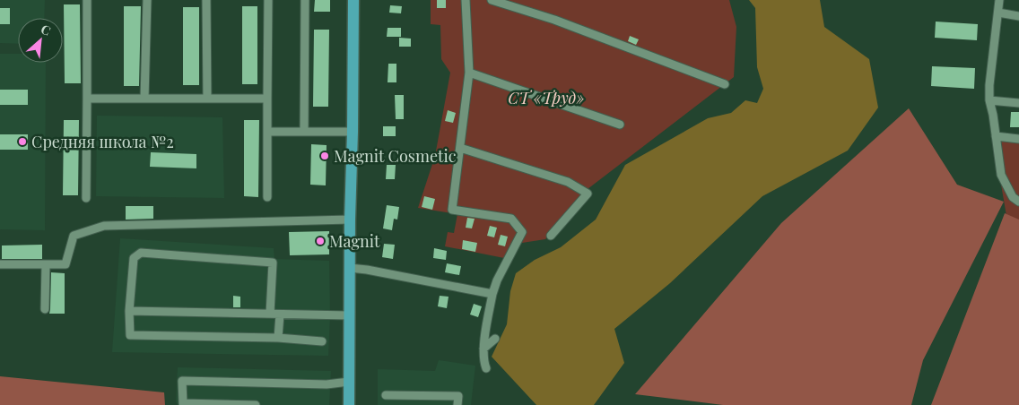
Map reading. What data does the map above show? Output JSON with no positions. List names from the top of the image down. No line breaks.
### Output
{"parks":["СТ «Труд»"],"places":["Средняя школа №2","Magnit Cosmetic","Magnit"],"north":"top right"}
